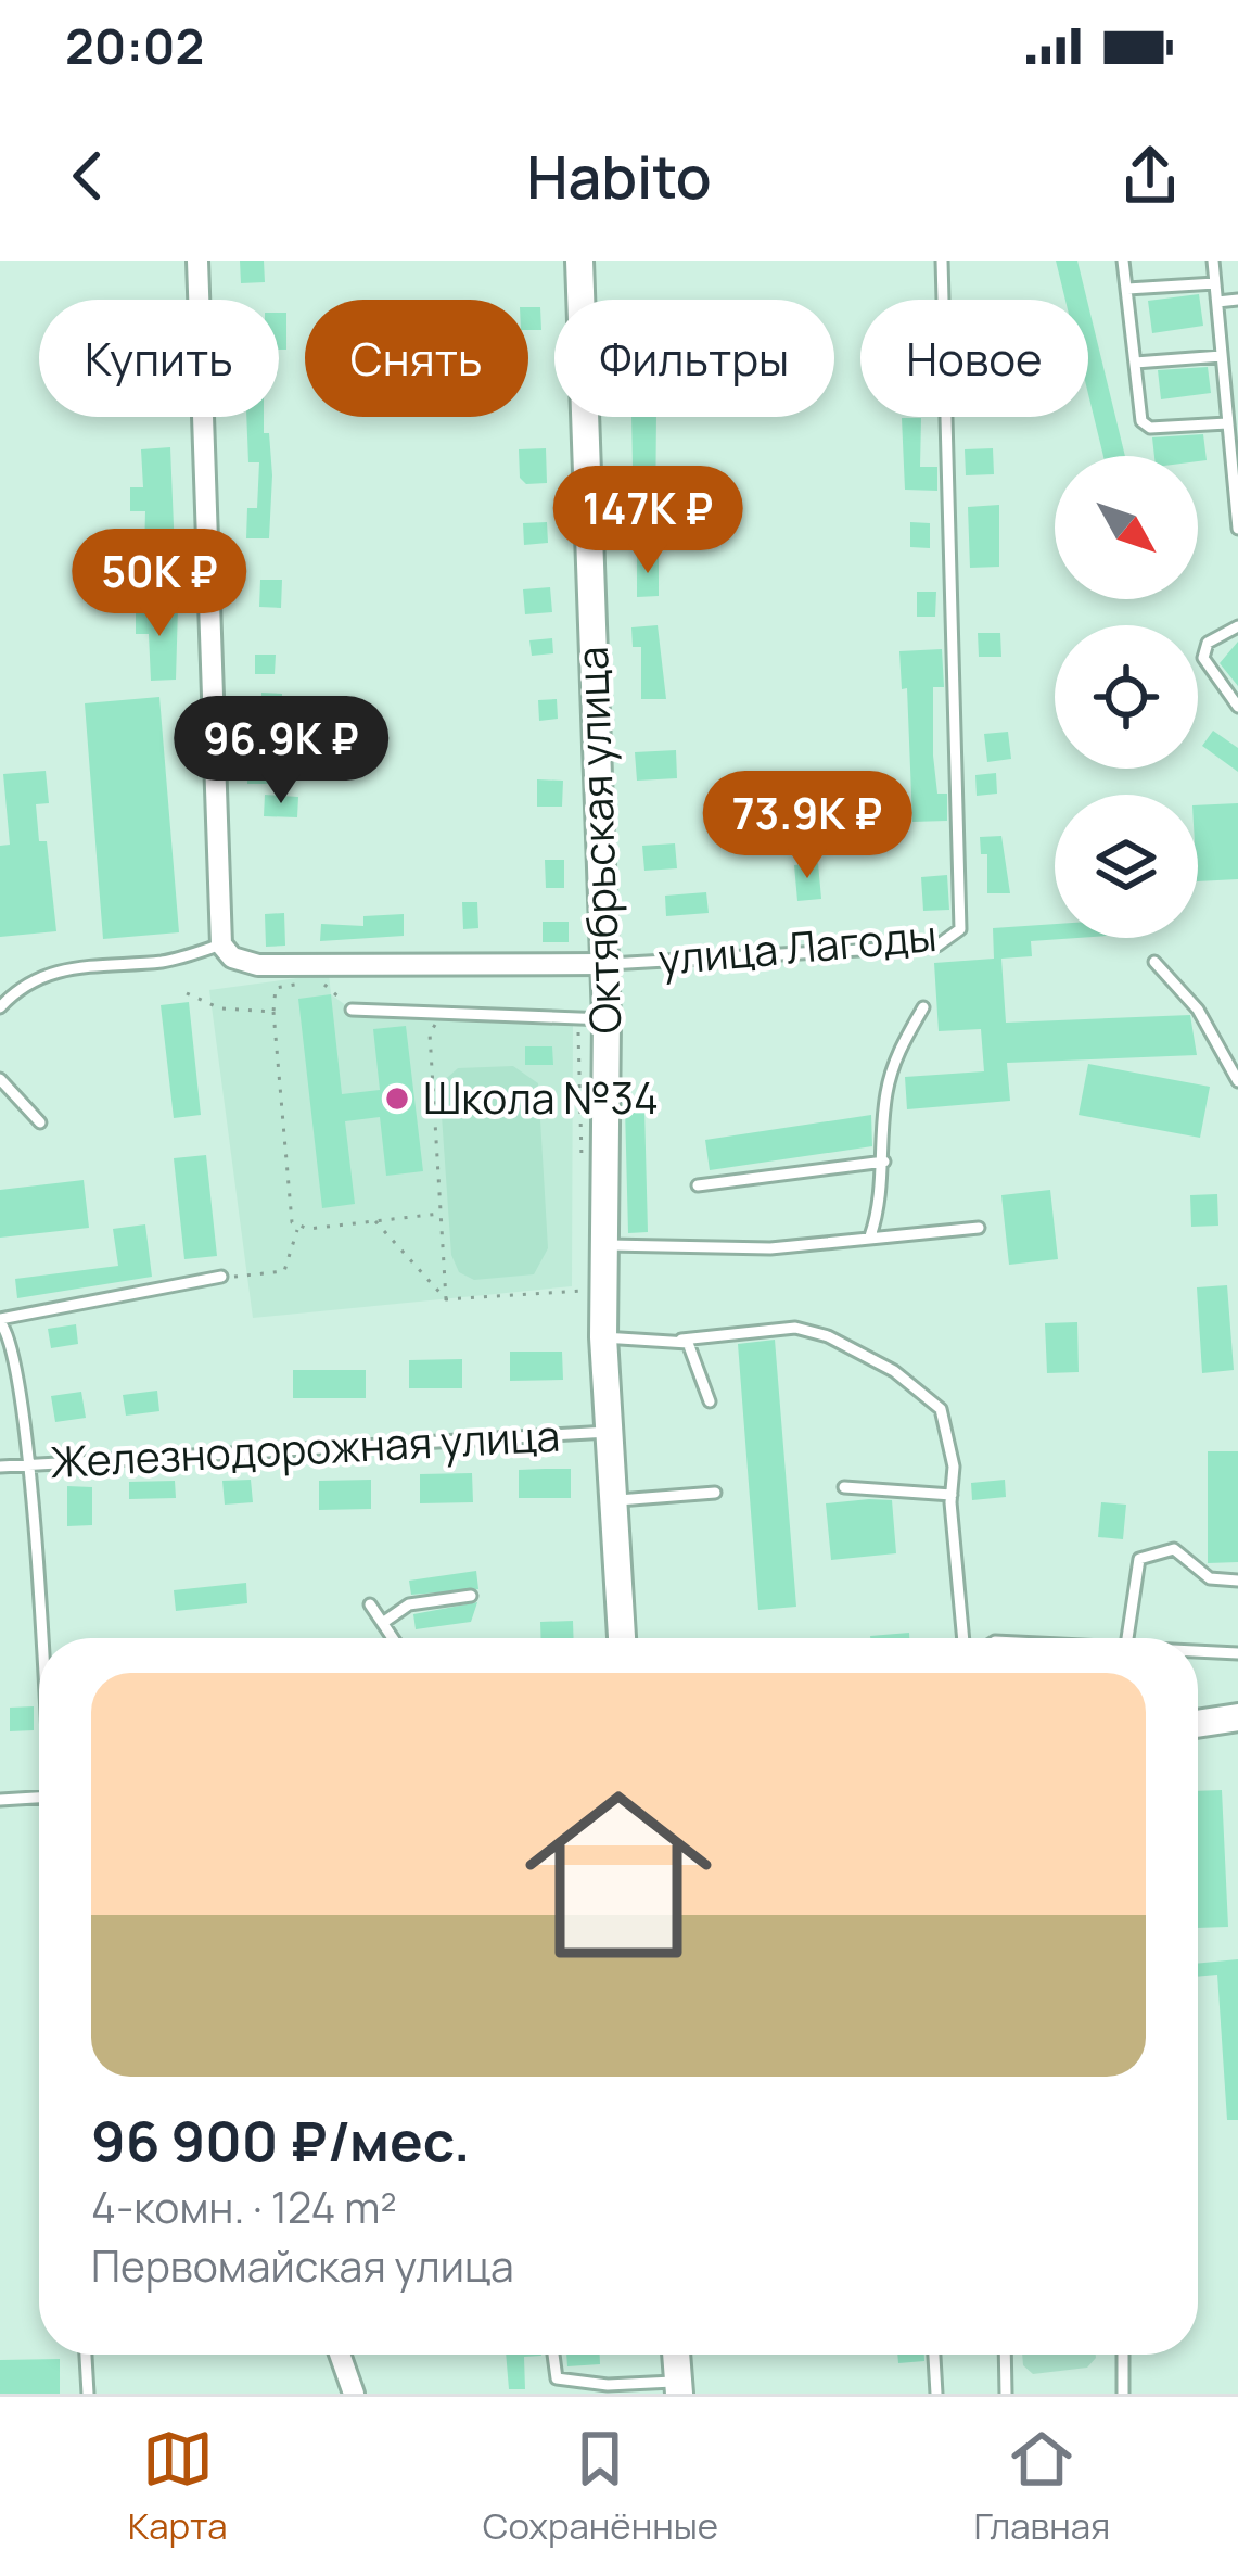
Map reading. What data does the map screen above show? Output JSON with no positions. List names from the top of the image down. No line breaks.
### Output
{"streets":{"main road":["Октябрьская улица"],"street":["улица Лагоды"],"lane":["Железнодорожная улица"]},"crossings":[["Октябрьская улица","улица Лагоды"],["Октябрьская улица","Железнодорожная улица"]],"places":["Школа №34"],"north":"bottom right","page":{"status":"20:02","header":"Habito","chip":["Купить","Снять","Фильтры","Новое"],"price":["147K ₽","50K ₽","96.9K ₽","73.9K ₽"],"list":[{"name":"96 900 ₽/мес.","note":"4-комн. · 124 m² · Первомайская улица"}],"tabs":["Карта","Сохранённые","Главная"]}}
